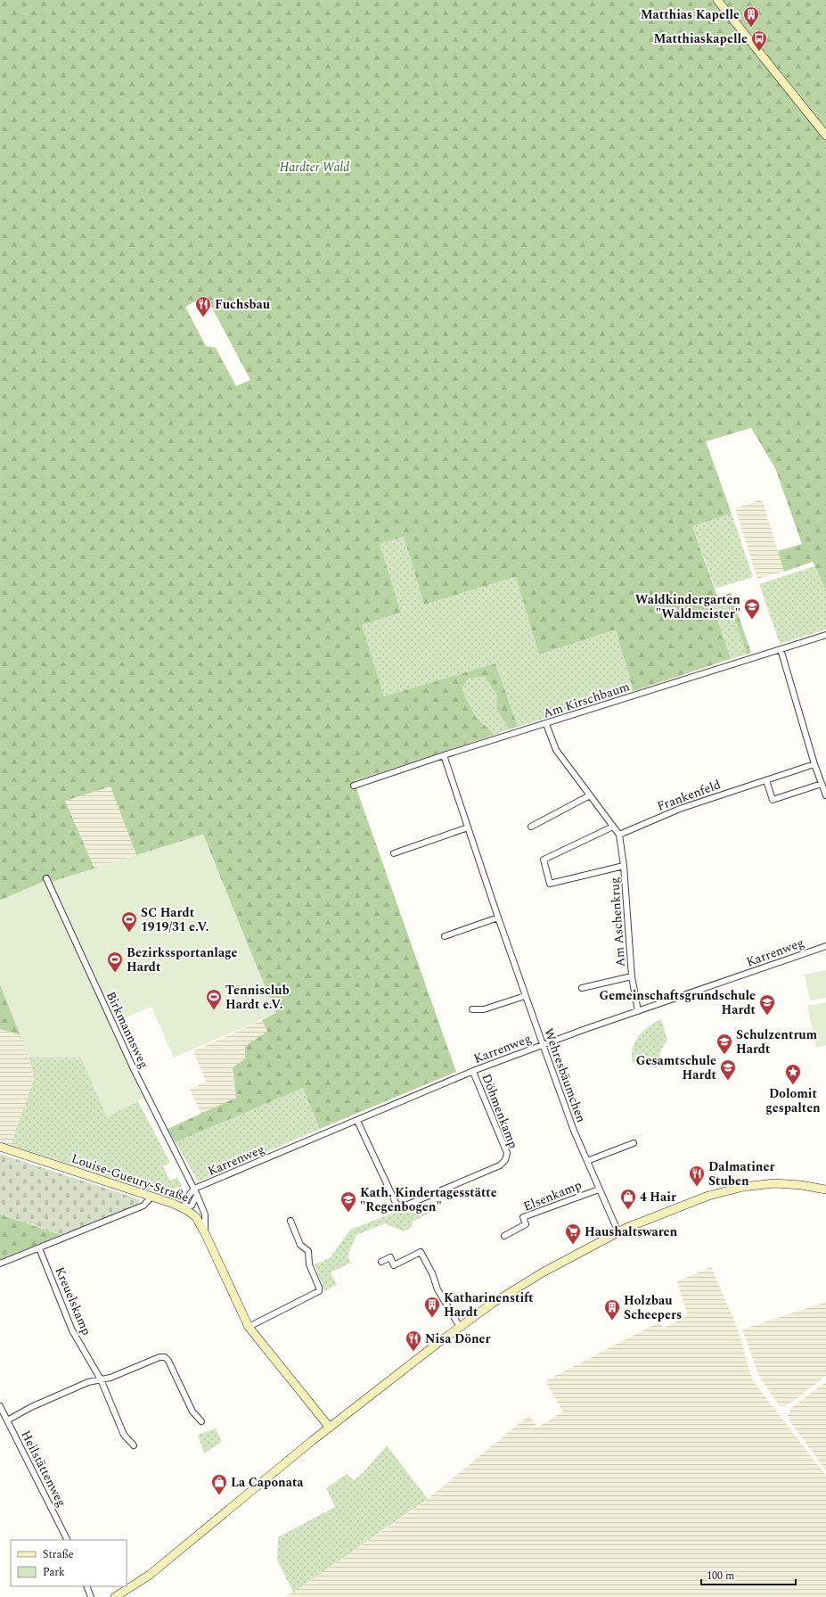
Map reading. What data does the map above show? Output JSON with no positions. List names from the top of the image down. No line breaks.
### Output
{"streets":{"main road":["Louise-Gueury-Straße"],"street":["Am Kirschbaum","Frankenfeld","Am Aschenkrug","Karrenweg","Birkmannsweg","Wehresbäumchen","Döhmenkamp","Elsenkamp","Kreuelskamp","Heilstättenweg"]},"crossings":[["Am Kirschbaum","Am Aschenkrug"],["Am Kirschbaum","Wehresbäumchen"],["Frankenfeld","Am Aschenkrug"],["Am Aschenkrug","Karrenweg"],["Karrenweg","Birkmannsweg"],["Karrenweg","Wehresbäumchen"],["Karrenweg","Döhmenkamp"],["Wehresbäumchen","Elsenkamp"]],"parks":["Hardter Wald"],"places":{"building":["Matthias Kapelle","Katharinenstift Hardt","Holzbau Scheepers"],"bus stop":["Matthiaskapelle"],"restaurant":["Fuchsbau","Dalmatiner Stuben","Nisa Döner"],"school or university":["Waldkindergarten \"Waldmeister\"","Gemeinschaftsgrundschule Hardt","Schulzentrum Hardt","Gesamtschule Hardt","Kath. Kindertagesstätte \"Regenbogen\""],"sports":["SC Hardt 1919/31 e.V.","Bezirkssportanlage Hardt","Tennisclub Hardt e.V."],"place":["Dolomit gespalten"],"shop":["4 Hair","La Caponata"],"supermarket":["Haushaltswaren"]},"legend":["Straße","Park"],"scale_bar":"100 m"}
